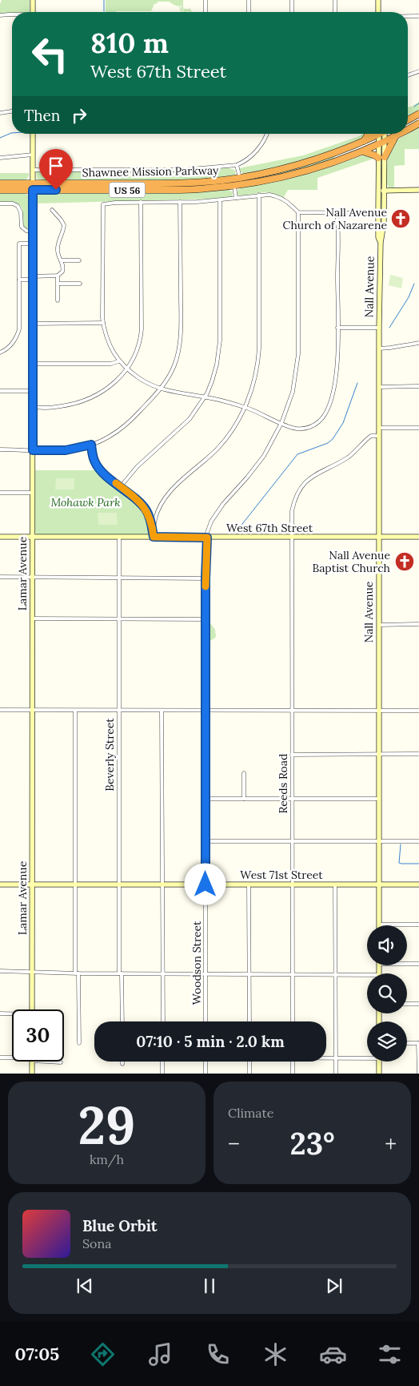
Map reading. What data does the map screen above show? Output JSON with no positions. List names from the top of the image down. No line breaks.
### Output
{"streets":{"highway":["Shawnee Mission Parkway","US 56"],"street":["Nall Avenue","West 67th Street","Lamar Avenue","Beverly Street","Reeds Road","West 71st Street","Woodson Street"]},"crossings":[["Shawnee Mission Parkway","Nall Avenue"],["Shawnee Mission Parkway","Lamar Avenue"],["Nall Avenue","West 67th Street"],["Nall Avenue","Reeds Road"],["Nall Avenue","West 71st Street"],["West 67th Street","Lamar Avenue"],["West 67th Street","Beverly Street"],["West 67th Street","Reeds Road"],["West 67th Street","Woodson Street"],["Lamar Avenue","West 71st Street"],["Beverly Street","West 71st Street"],["Reeds Road","West 71st Street"],["West 71st Street","Woodson Street"]],"parks":["Mohawk Park"],"places":{"church":["Nall Avenue Church of Nazarene","Nall Avenue Baptist Church"]},"page":{"turn":["810 m","West 67th Street"],"then":"Then","limit":"30","trip":"07:10 · 5 min · 2.0 km","tile":[["29","km/h"],"Climate"],"heat":["−","23°","+"],"song":["Blue Orbit","Sona"],"tabs":"07:05"}}
